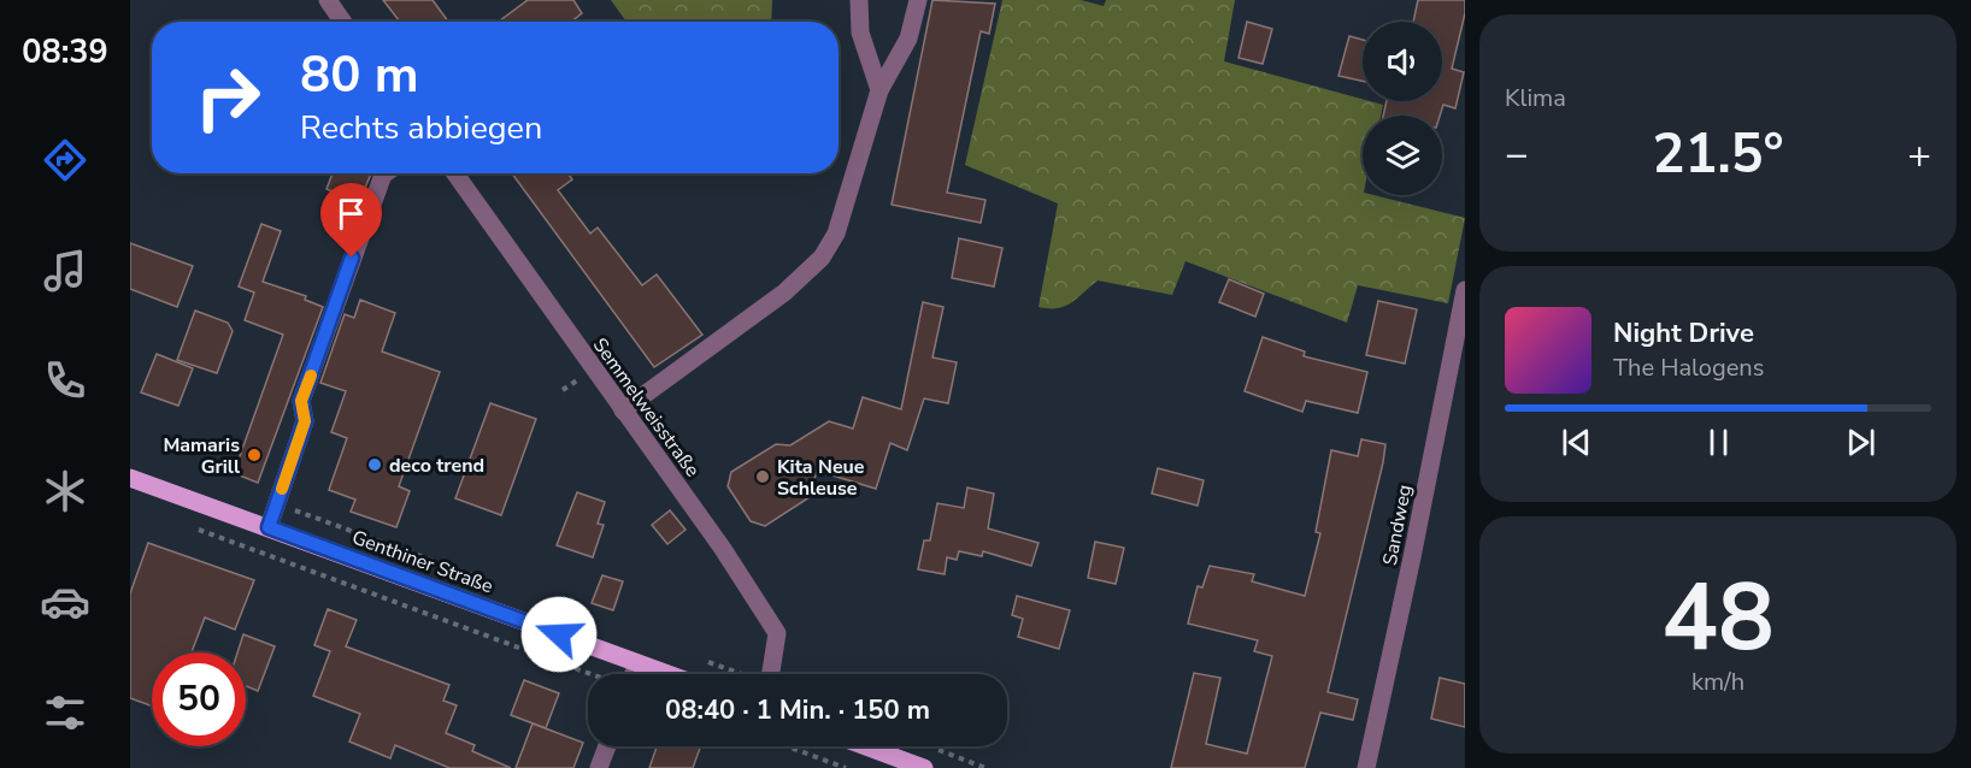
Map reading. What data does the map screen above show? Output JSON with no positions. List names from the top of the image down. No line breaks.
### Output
{"streets":{"main road":["Genthiner Straße"],"street":["Semmelweisstraße","Sandweg"]},"places":["Mamaris Grill","deco trend","Kita Neue Schleuse"],"page":{"tabs":"08:39","tile":["Klima",["48","km/h"]],"turn":["80 m","Rechts abbiegen"],"heat":["−","21.5°","+"],"song":["Night Drive","The Halogens"],"limit":"50","trip":"08:40 · 1 Min. · 150 m"}}
